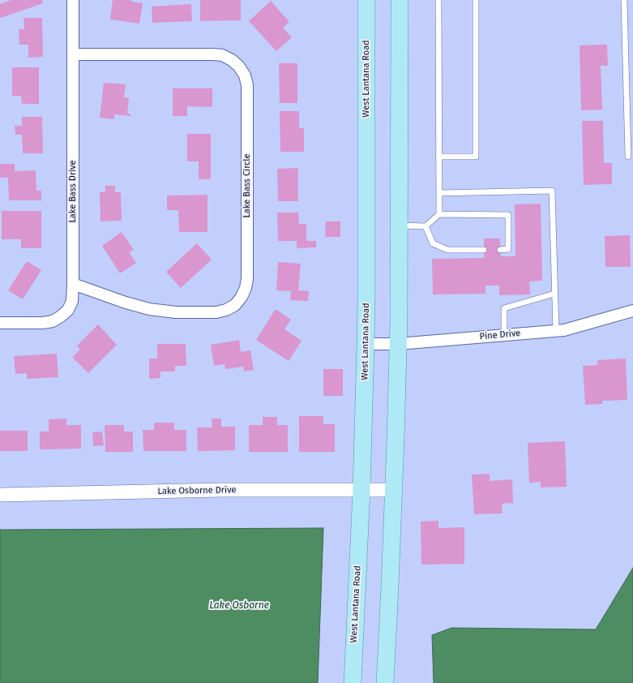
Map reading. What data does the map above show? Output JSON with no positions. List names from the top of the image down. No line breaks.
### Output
{"streets":{"main road":["West Lantana Road"],"street":["Lake Bass Circle","Lake Bass Drive","Pine Drive","Lake Osborne Drive"]},"crossings":[["West Lantana Road","Pine Drive"],["West Lantana Road","Lake Osborne Drive"],["Lake Bass Circle","Lake Bass Drive"]],"water":["Lake Osborne"]}
